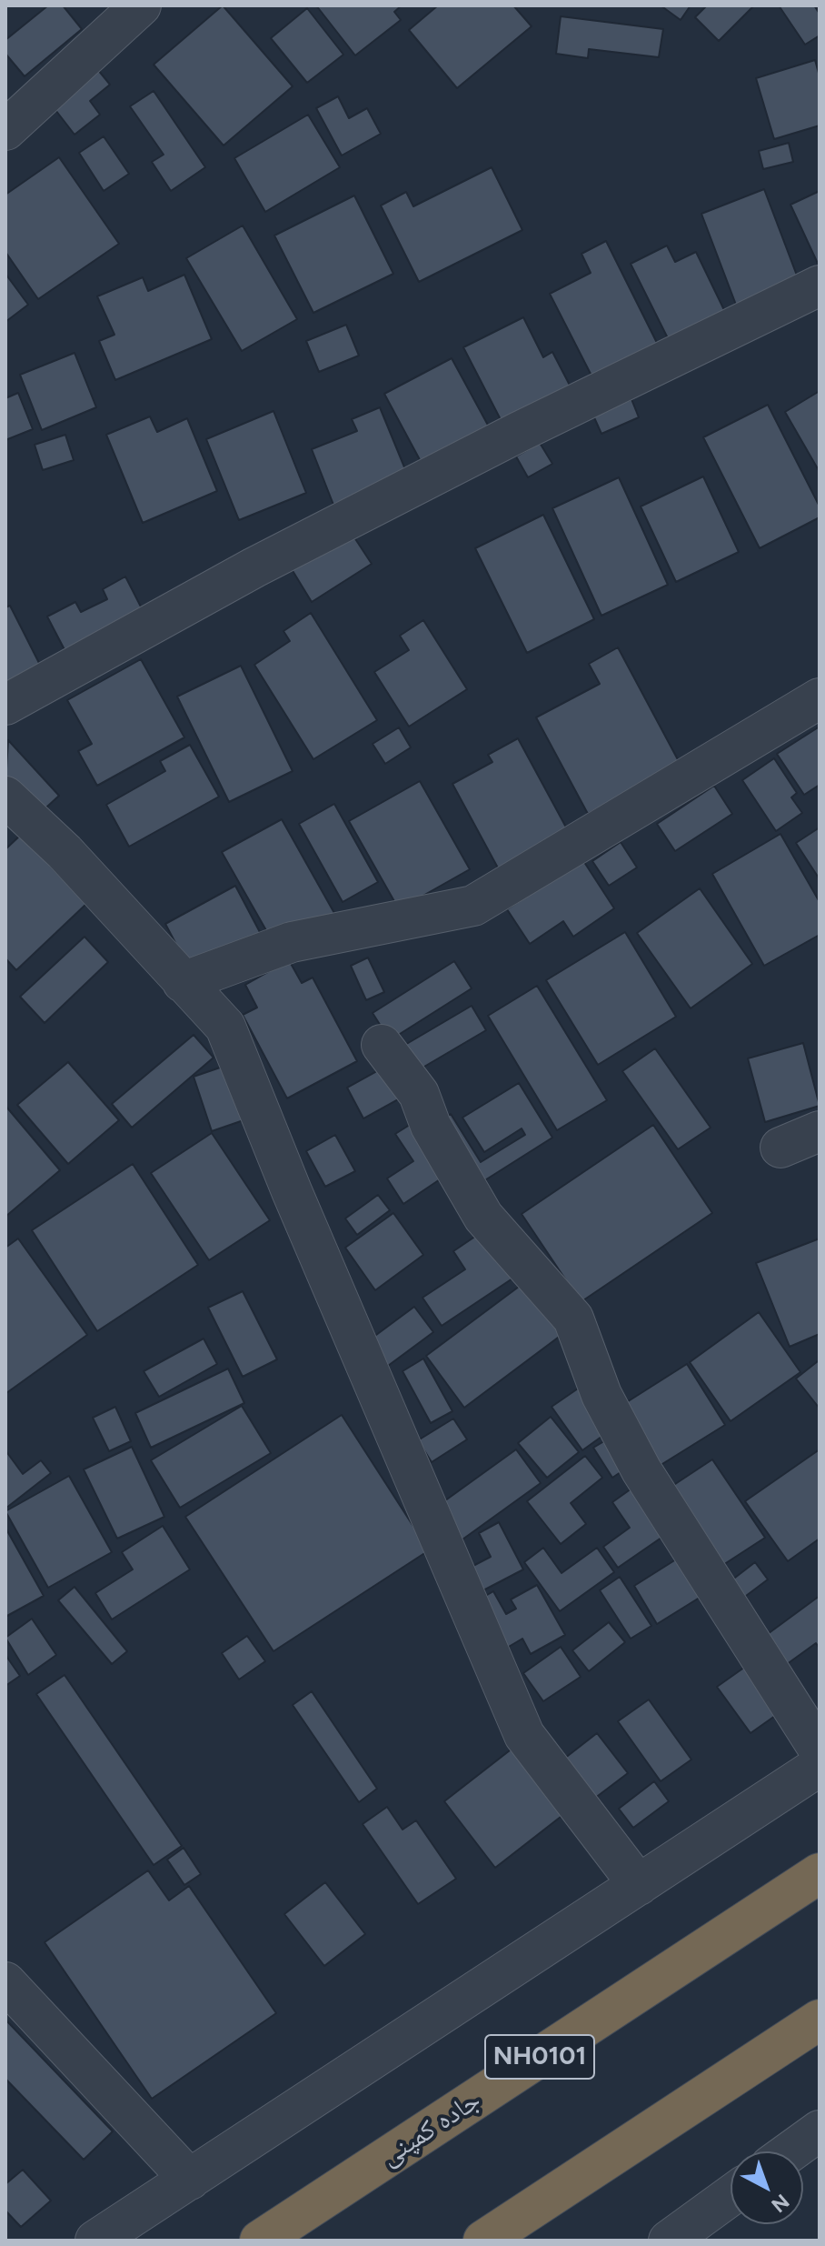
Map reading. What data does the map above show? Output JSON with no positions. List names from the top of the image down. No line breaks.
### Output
{"streets":{"highway":["NH0101","جاده کمپنی"]},"north":"bottom right"}
